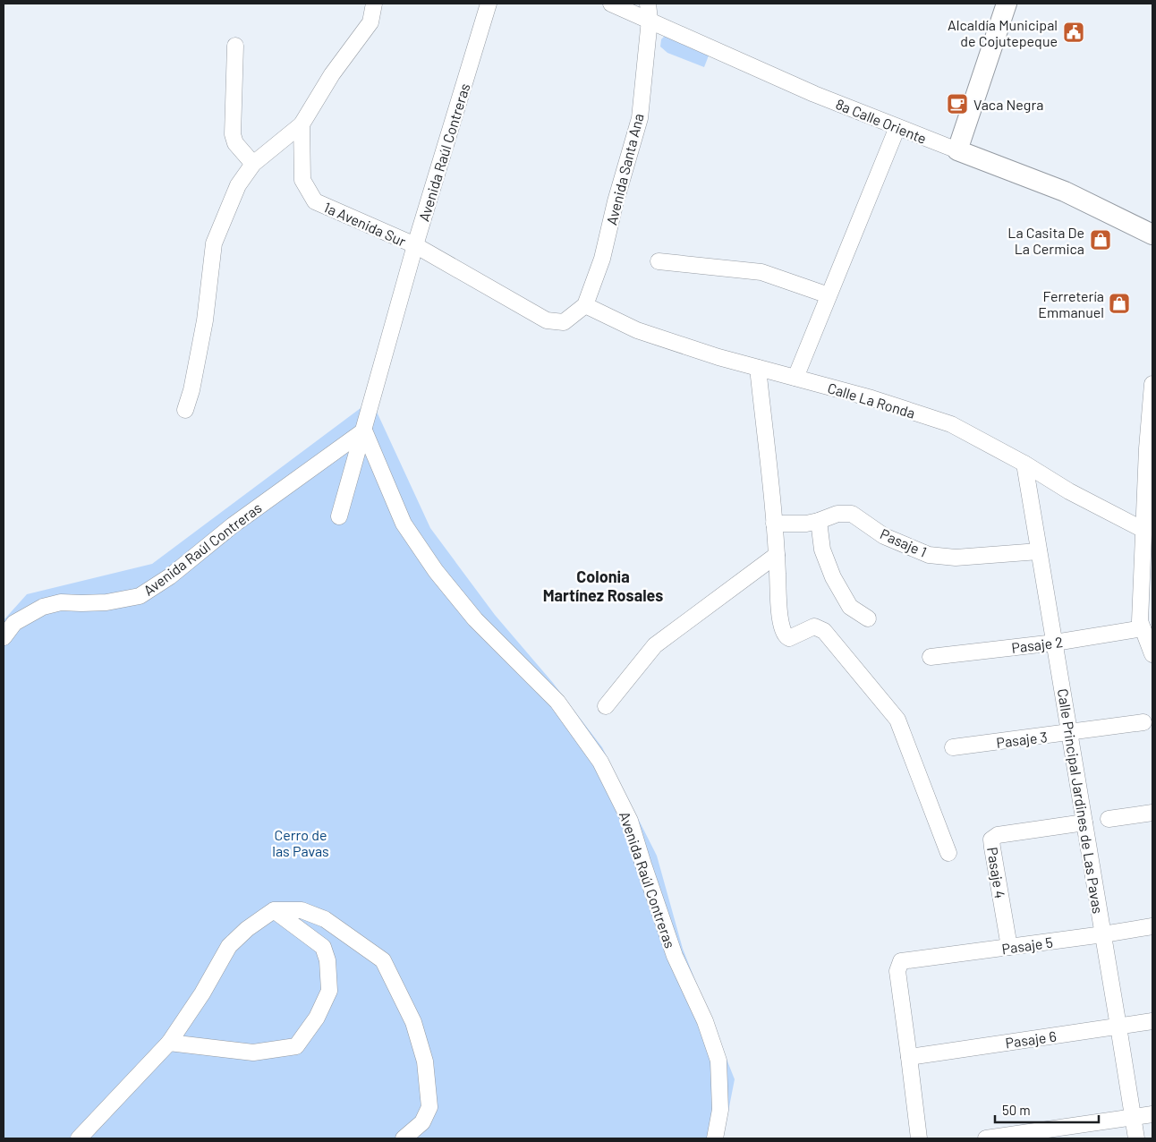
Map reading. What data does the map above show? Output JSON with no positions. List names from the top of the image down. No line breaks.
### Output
{"streets":{"main road":["8a Calle Oriente"],"street":["Avenida Raúl Contreras","Avenida Santa Ana","1a Avenida Sur","Calle La Ronda","Pasaje 1","Pasaje 2","Pasaje 3","Calle Principal Jardines de Las Pavas","Pasaje 4","Pasaje 5","Pasaje 6"]},"crossings":[["8a Calle Oriente","Avenida Santa Ana"],["Avenida Raúl Contreras","1a Avenida Sur"],["Avenida Santa Ana","1a Avenida Sur"],["Avenida Santa Ana","Calle La Ronda"],["1a Avenida Sur","Calle La Ronda"],["Calle La Ronda","Calle Principal Jardines de Las Pavas"],["Pasaje 1","Calle Principal Jardines de Las Pavas"],["Pasaje 2","Calle Principal Jardines de Las Pavas"],["Pasaje 3","Calle Principal Jardines de Las Pavas"],["Calle Principal Jardines de Las Pavas","Pasaje 4"],["Calle Principal Jardines de Las Pavas","Pasaje 5"],["Calle Principal Jardines de Las Pavas","Pasaje 6"],["Pasaje 4","Pasaje 5"],["Pasaje 5","Pasaje 6"]],"districts":["Colonia Martínez Rosales"],"parks":["Cerro de las Pavas"],"places":{"public building":["Alcaldía Municipal de Cojutepeque"],"cafe":["Vaca Negra"],"shop":["La Casita De La Cermica","Ferretería Emmanuel"]},"scale_bar":"50 m"}
